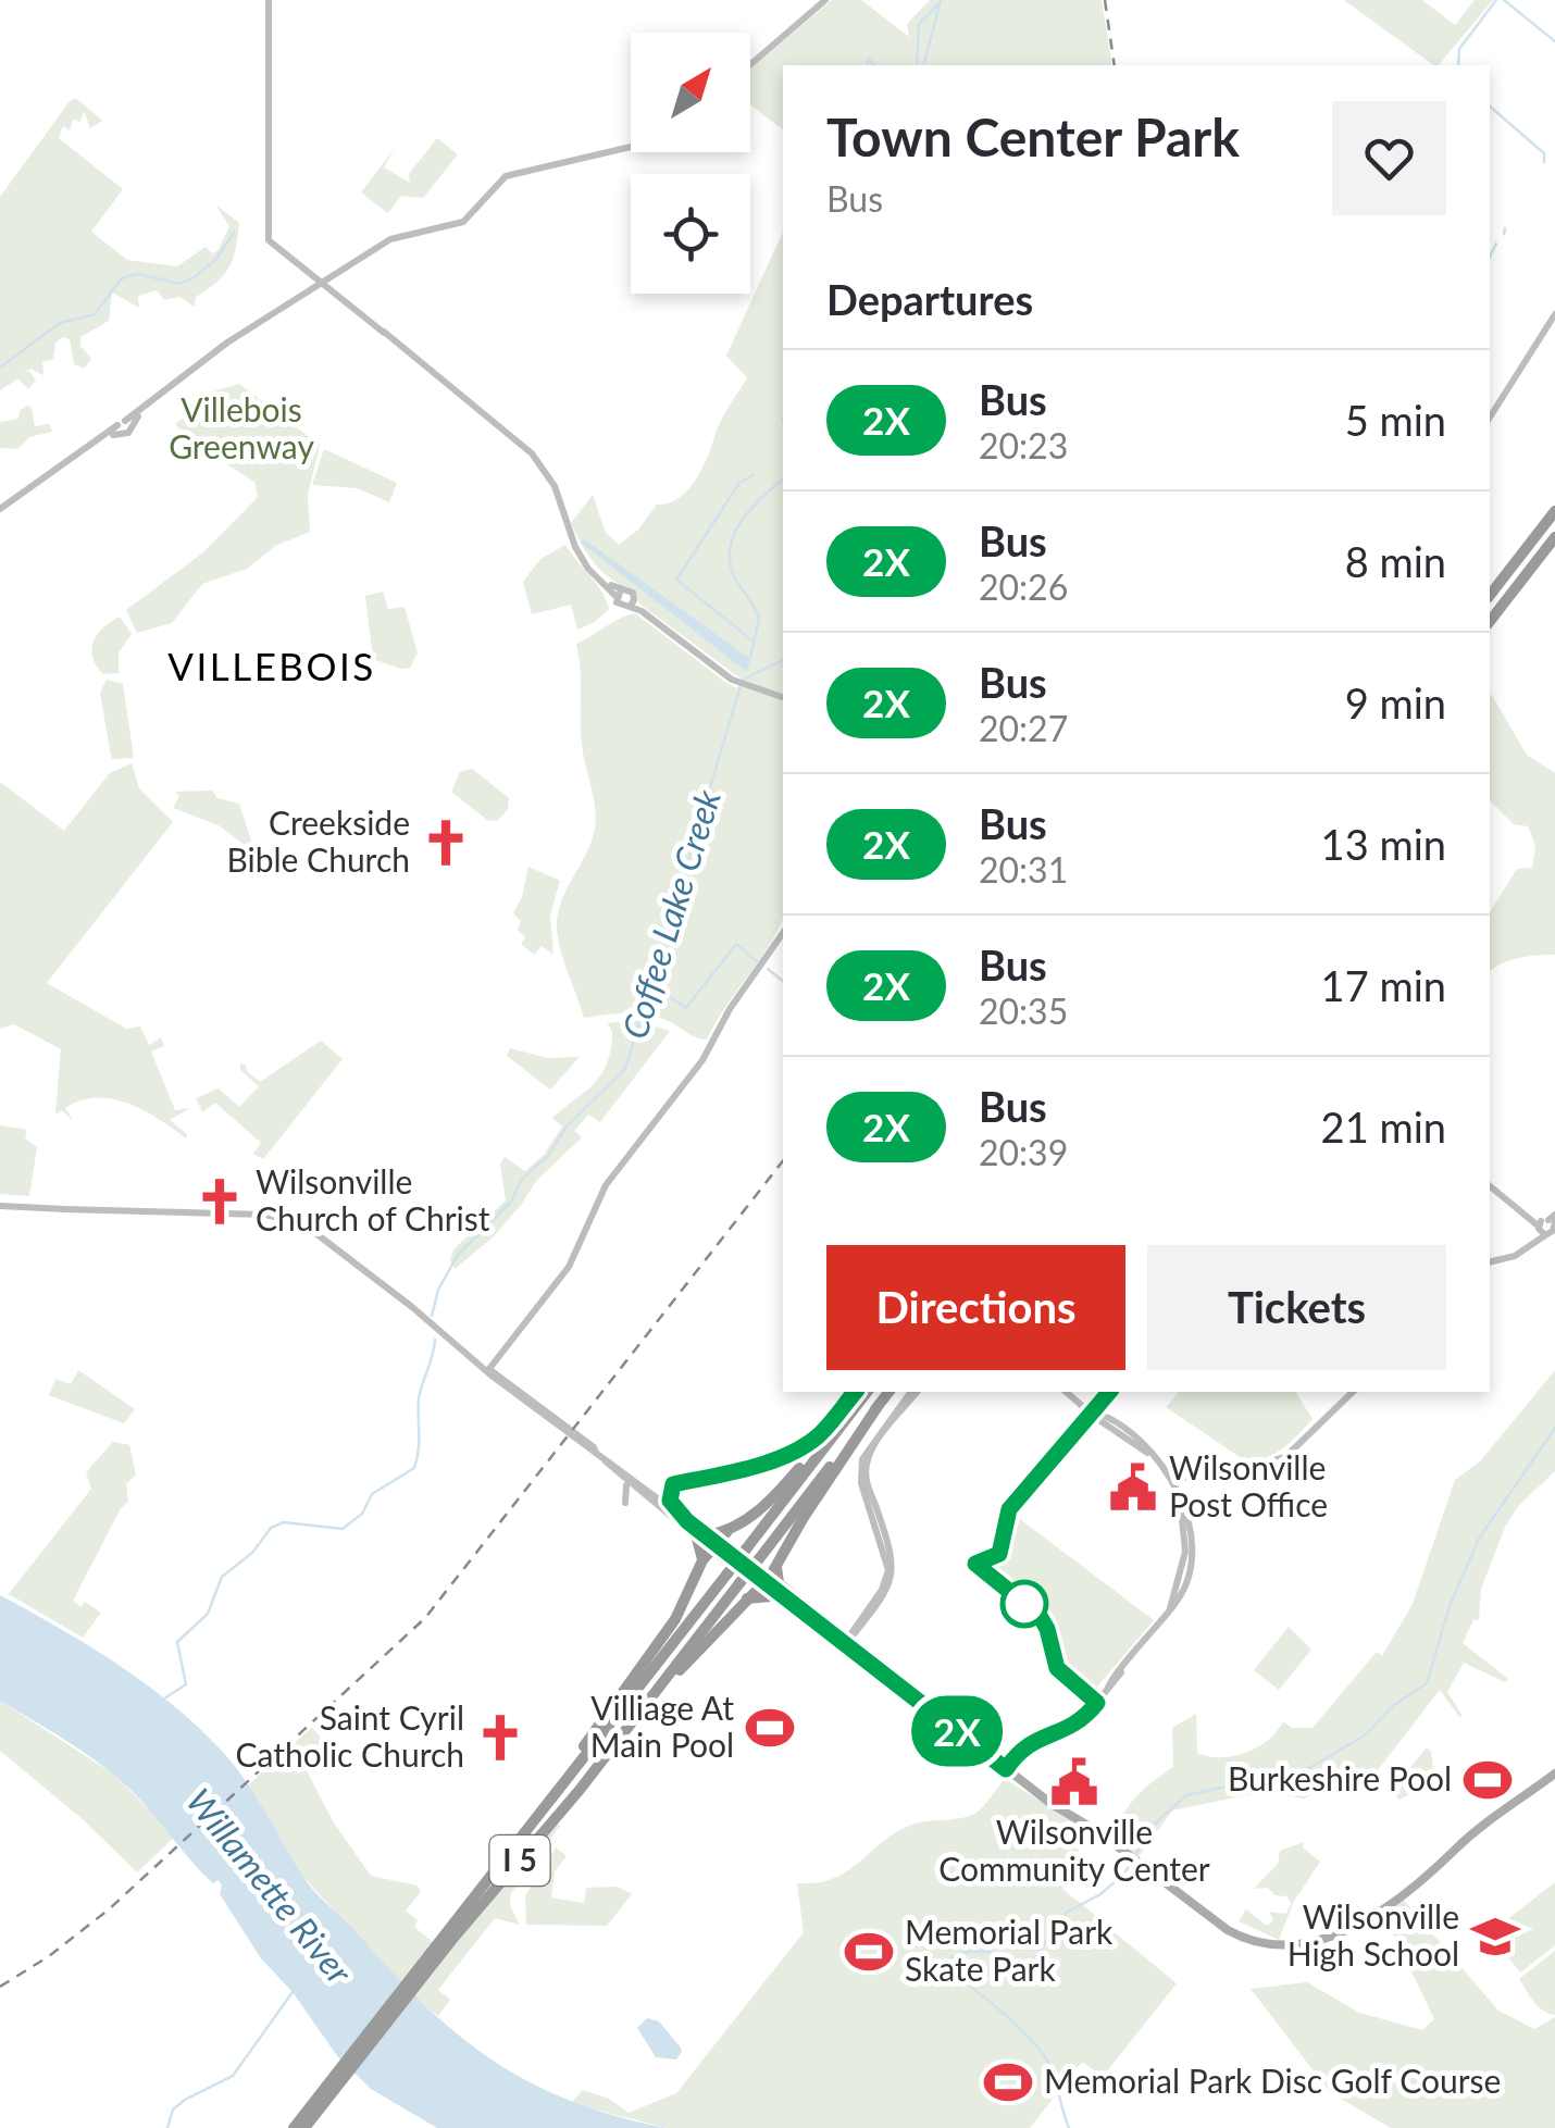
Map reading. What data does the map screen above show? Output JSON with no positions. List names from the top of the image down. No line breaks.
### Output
{"streets":{"highway":["I 5"]},"districts":["VILLEBOIS"],"water":["Coffee Lake Creek","Willamette River"],"parks":["Villebois Greenway"],"places":{"church":["Creekside Bible Church","Wilsonville Church of Christ","Saint Cyril Catholic Church"],"public building":["Wilsonville Post Office","Wilsonville Community Center"],"sports":["Villiage At Main Pool","Burkeshire Pool","Memorial Park Skate Park","Memorial Park Disc Golf Course"],"school or university":["Wilsonville High School"]},"lines":["bus line 2X"],"north":"top right","page":{"on_map":"2X","heading":[["Town Center Park","Bus"],"Departures"],"list":[{"mark":"2X","name":"Bus","note":"20:23","value":"5 min"},{"mark":"2X","name":"Bus","note":"20:26","value":"8 min"},{"mark":"2X","name":"Bus","note":"20:27","value":"9 min"},{"mark":"2X","name":"Bus","note":"20:31","value":"13 min"},{"mark":"2X","name":"Bus","note":"20:35","value":"17 min"},{"mark":"2X","name":"Bus","note":"20:39","value":"21 min"}],"buttons":["Directions","Tickets"]}}
